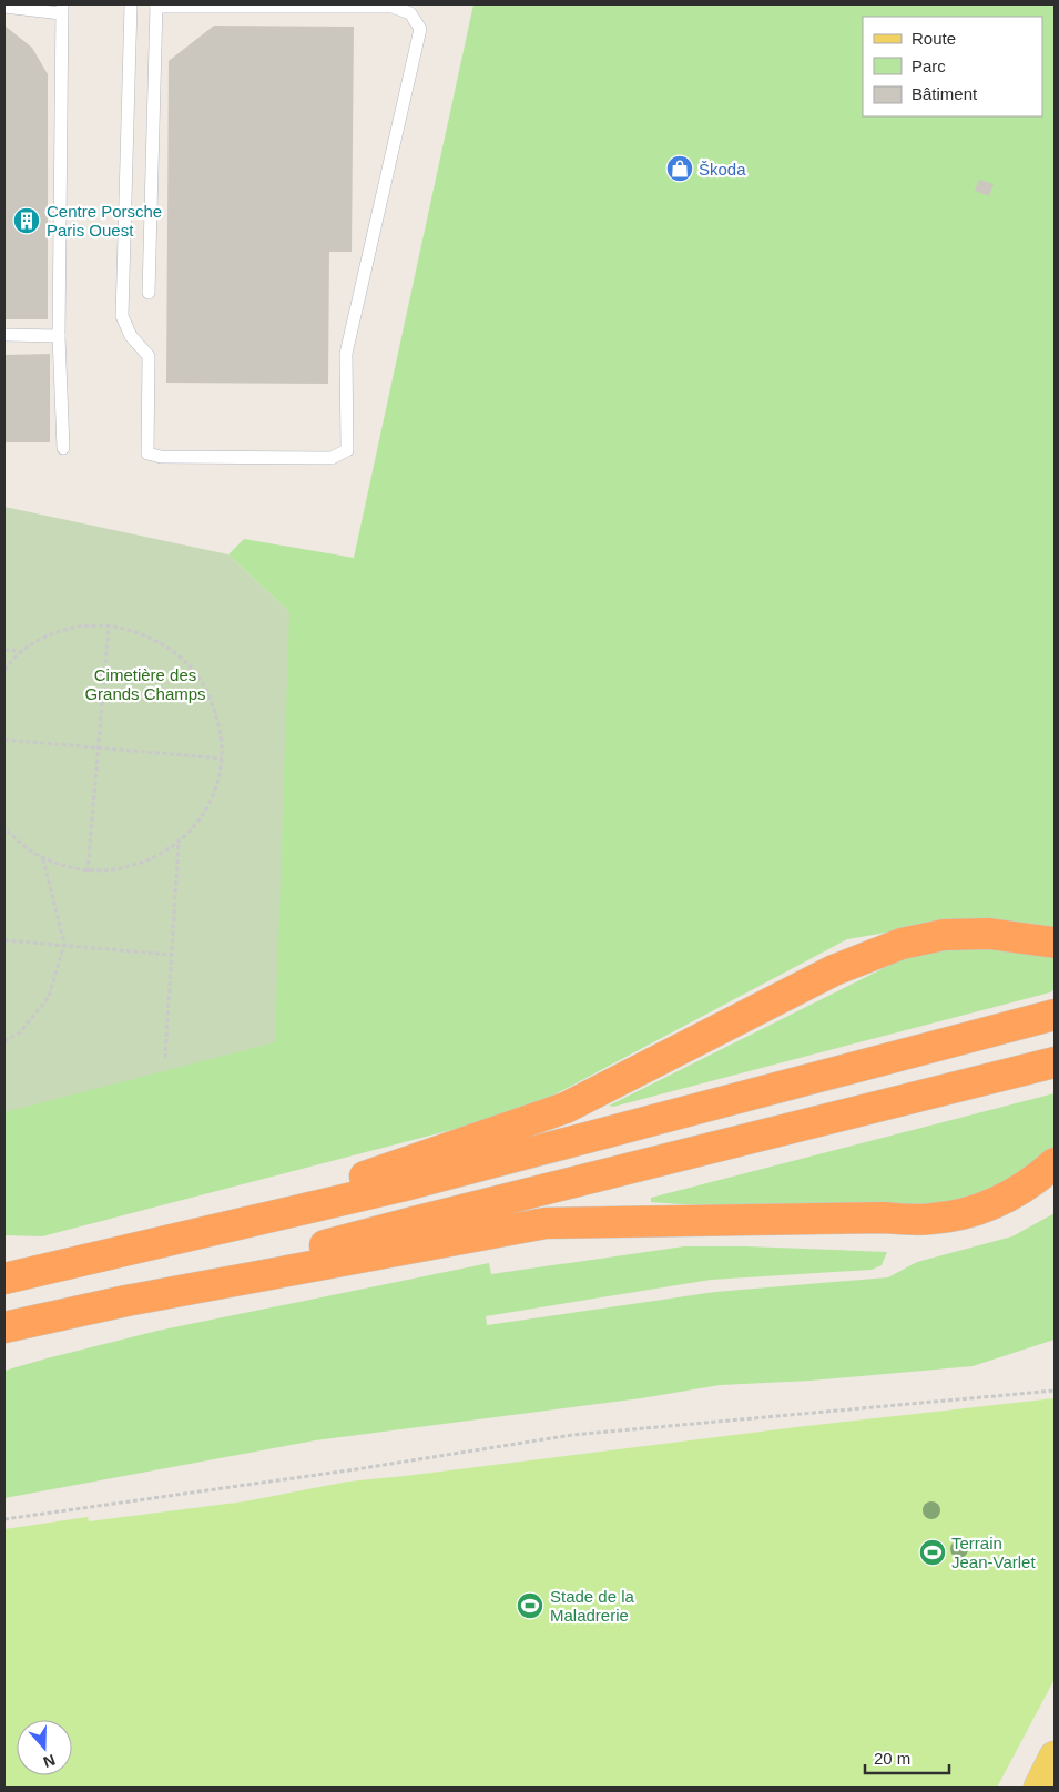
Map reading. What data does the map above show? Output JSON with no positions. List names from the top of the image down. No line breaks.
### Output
{"parks":["Cimetière des Grands Champs"],"places":{"shop":["Škoda"],"building":["Centre Porsche Paris Ouest"],"sports":["Terrain Jean-Varlet","Stade de la Maladrerie"]},"legend":["Route","Parc","Bâtiment"],"scale_bar":"20 m","north":"bottom"}
